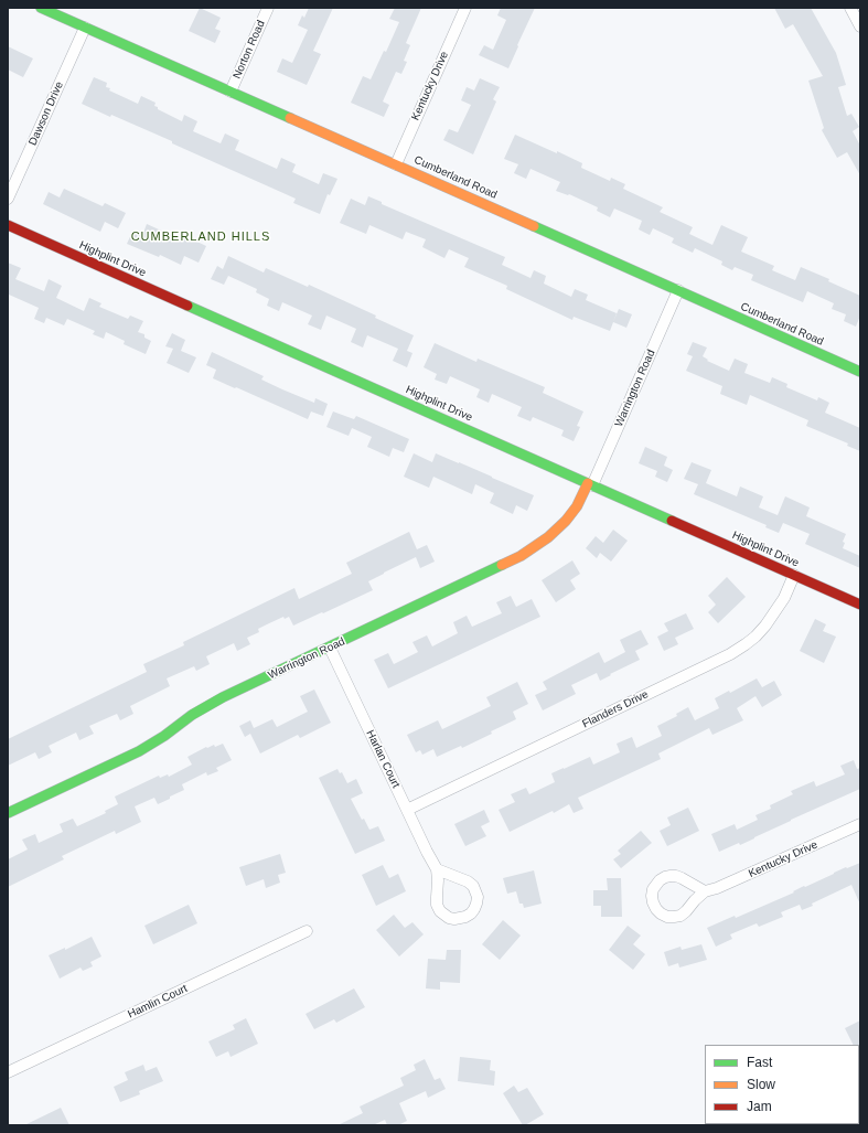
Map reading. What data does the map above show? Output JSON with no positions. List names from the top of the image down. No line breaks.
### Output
{"streets":{"street":["Norton Road","Kentucky Drive","Dawson Drive","Cumberland Road","Highplint Drive","Warrington Road","Flanders Drive","Harlan Court","Hamlin Court"]},"crossings":[["Norton Road","Cumberland Road"],["Kentucky Drive","Cumberland Road"],["Dawson Drive","Cumberland Road"],["Cumberland Road","Warrington Road"],["Highplint Drive","Warrington Road"],["Highplint Drive","Flanders Drive"],["Warrington Road","Harlan Court"],["Flanders Drive","Harlan Court"]],"districts":["CUMBERLAND HILLS"],"legend":["Fast","Slow","Jam"]}
